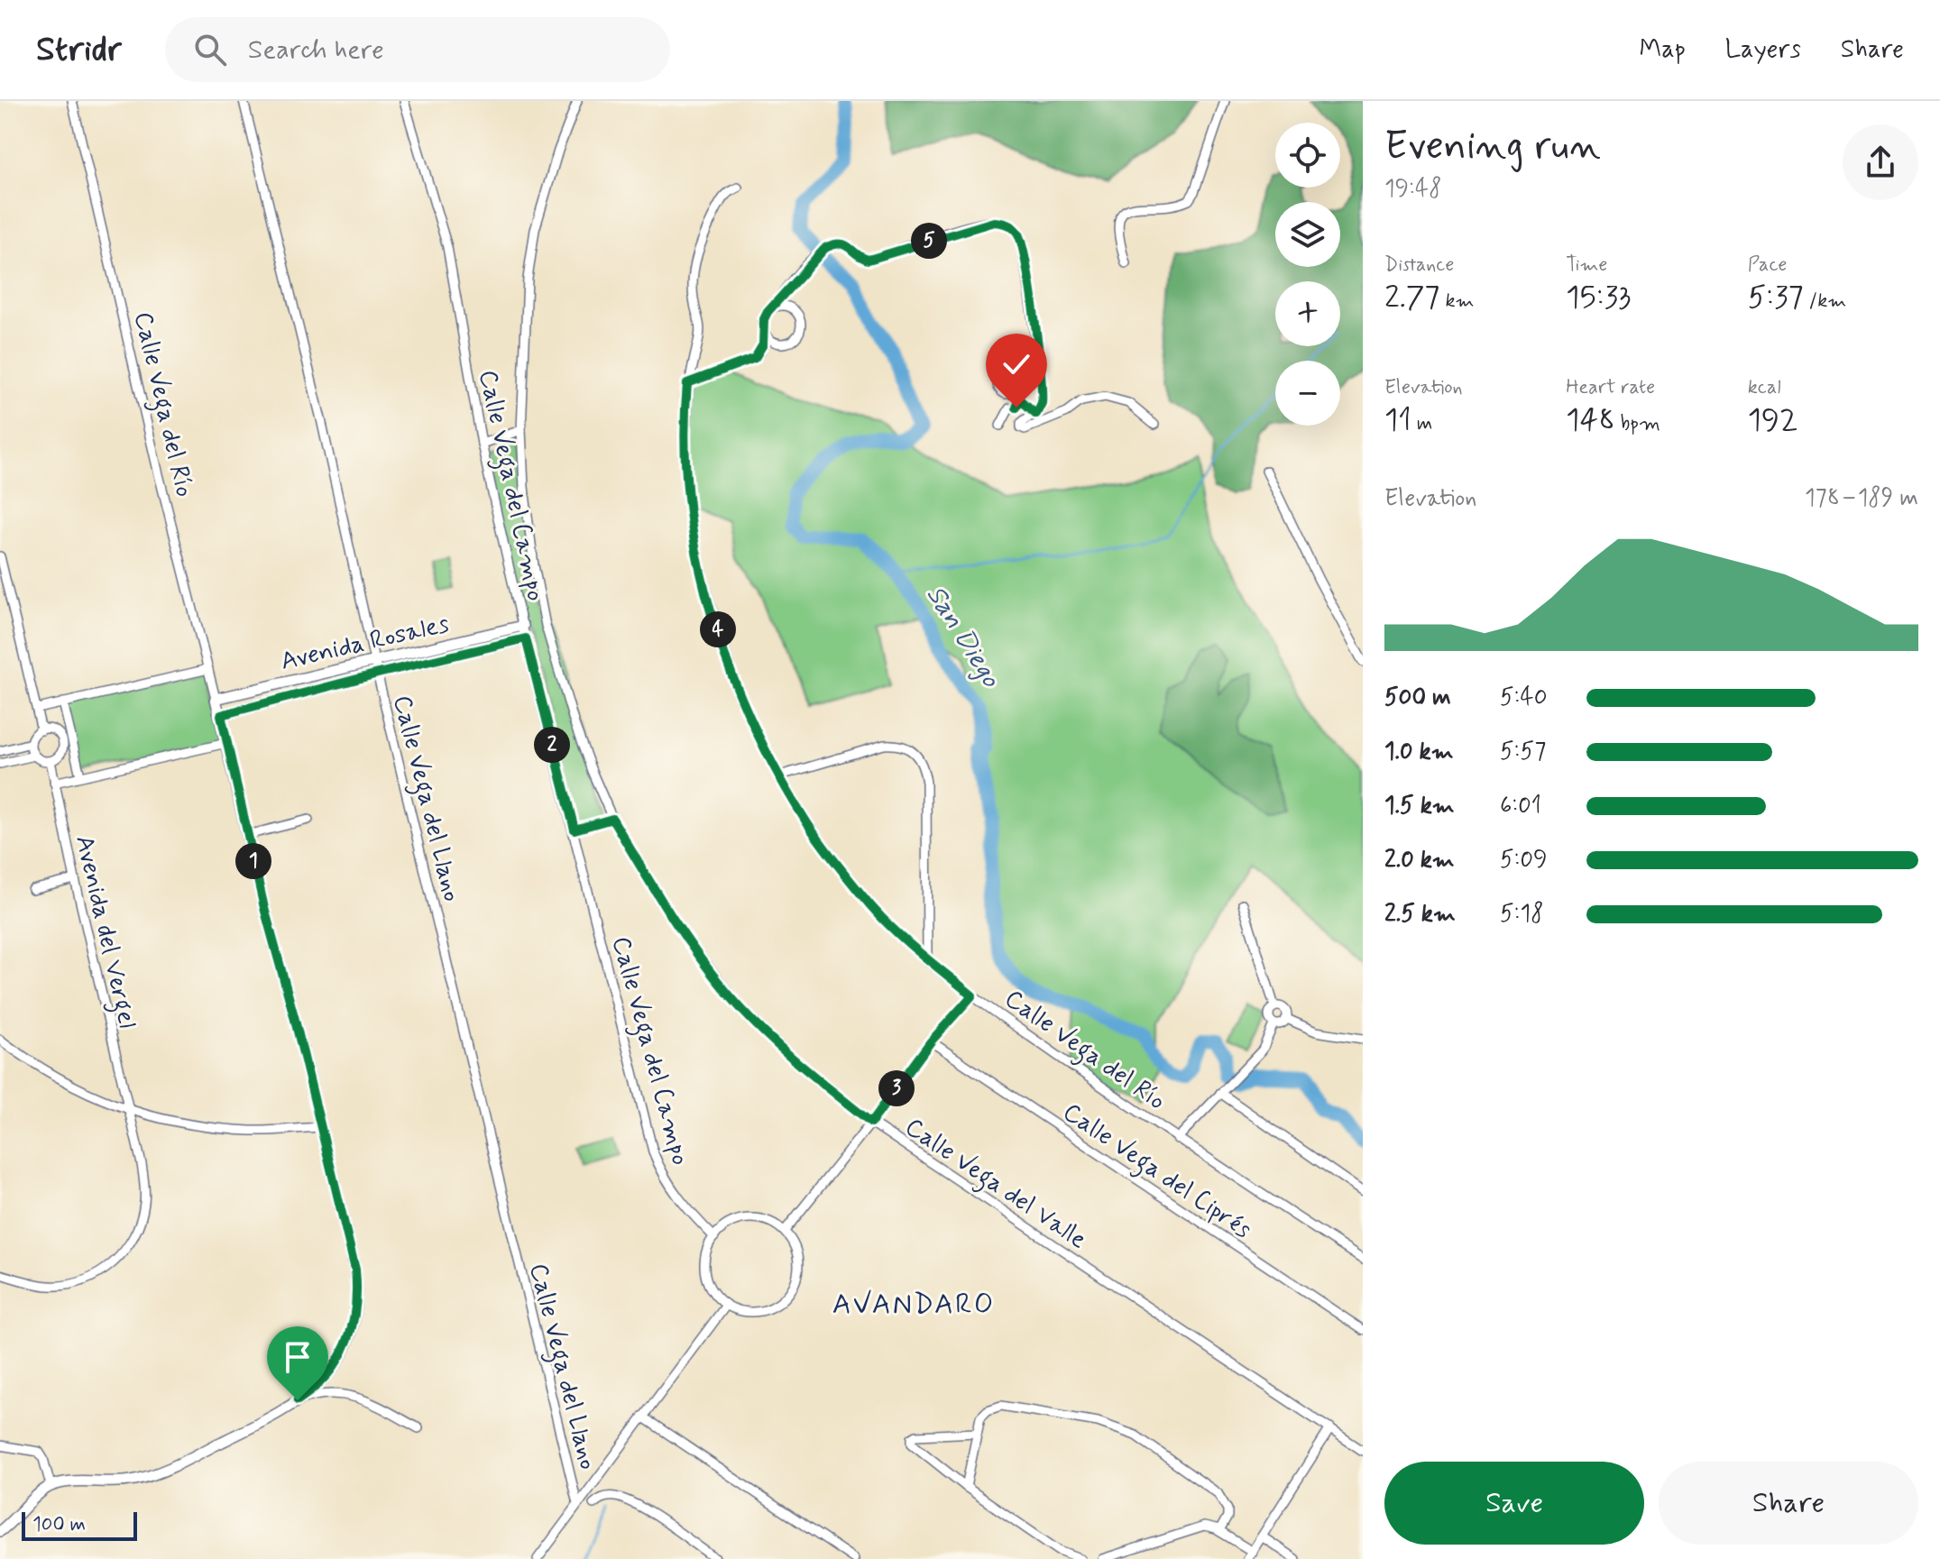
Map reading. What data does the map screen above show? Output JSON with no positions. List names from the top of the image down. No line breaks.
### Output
{"streets":{"street":["Calle Vega del Río","Calle Vega del Campo","Avenida Rosales","Calle Vega del Llano","Avenida del Vergel","Calle Vega del Ciprés","Calle Vega del Valle"]},"crossings":[["Calle Vega del Río","Avenida Rosales"],["Calle Vega del Campo","Avenida Rosales"],["Calle Vega del Campo","Calle Vega del Valle"],["Avenida Rosales","Calle Vega del Llano"]],"districts":["AVANDARO"],"water":["San Diego"],"scale_bar":"100 m","page":{"header":"Stridr","search":"Search here","nav":["Map","Layers","Share"],"heading":["Evening run","19:48"],"map_buttons":["+","−"],"pins":["5","4","2","1","3"],"stats":[["Distance","2.77 km"],["Time","15:33"],["Pace","5:37 /km"],["Elevation","11 m"],["Heart rate","148 bpm"],["kcal","192"]],"chart":["Elevation","178–189 m"],"list":[{"name":"500 m","note":"5:40"},{"name":"1.0 km","note":"5:57"},{"name":"1.5 km","note":"6:01"},{"name":"2.0 km","note":"5:09"},{"name":"2.5 km","note":"5:18"}],"buttons":["Save","Share"],"scale":"100 m"}}
